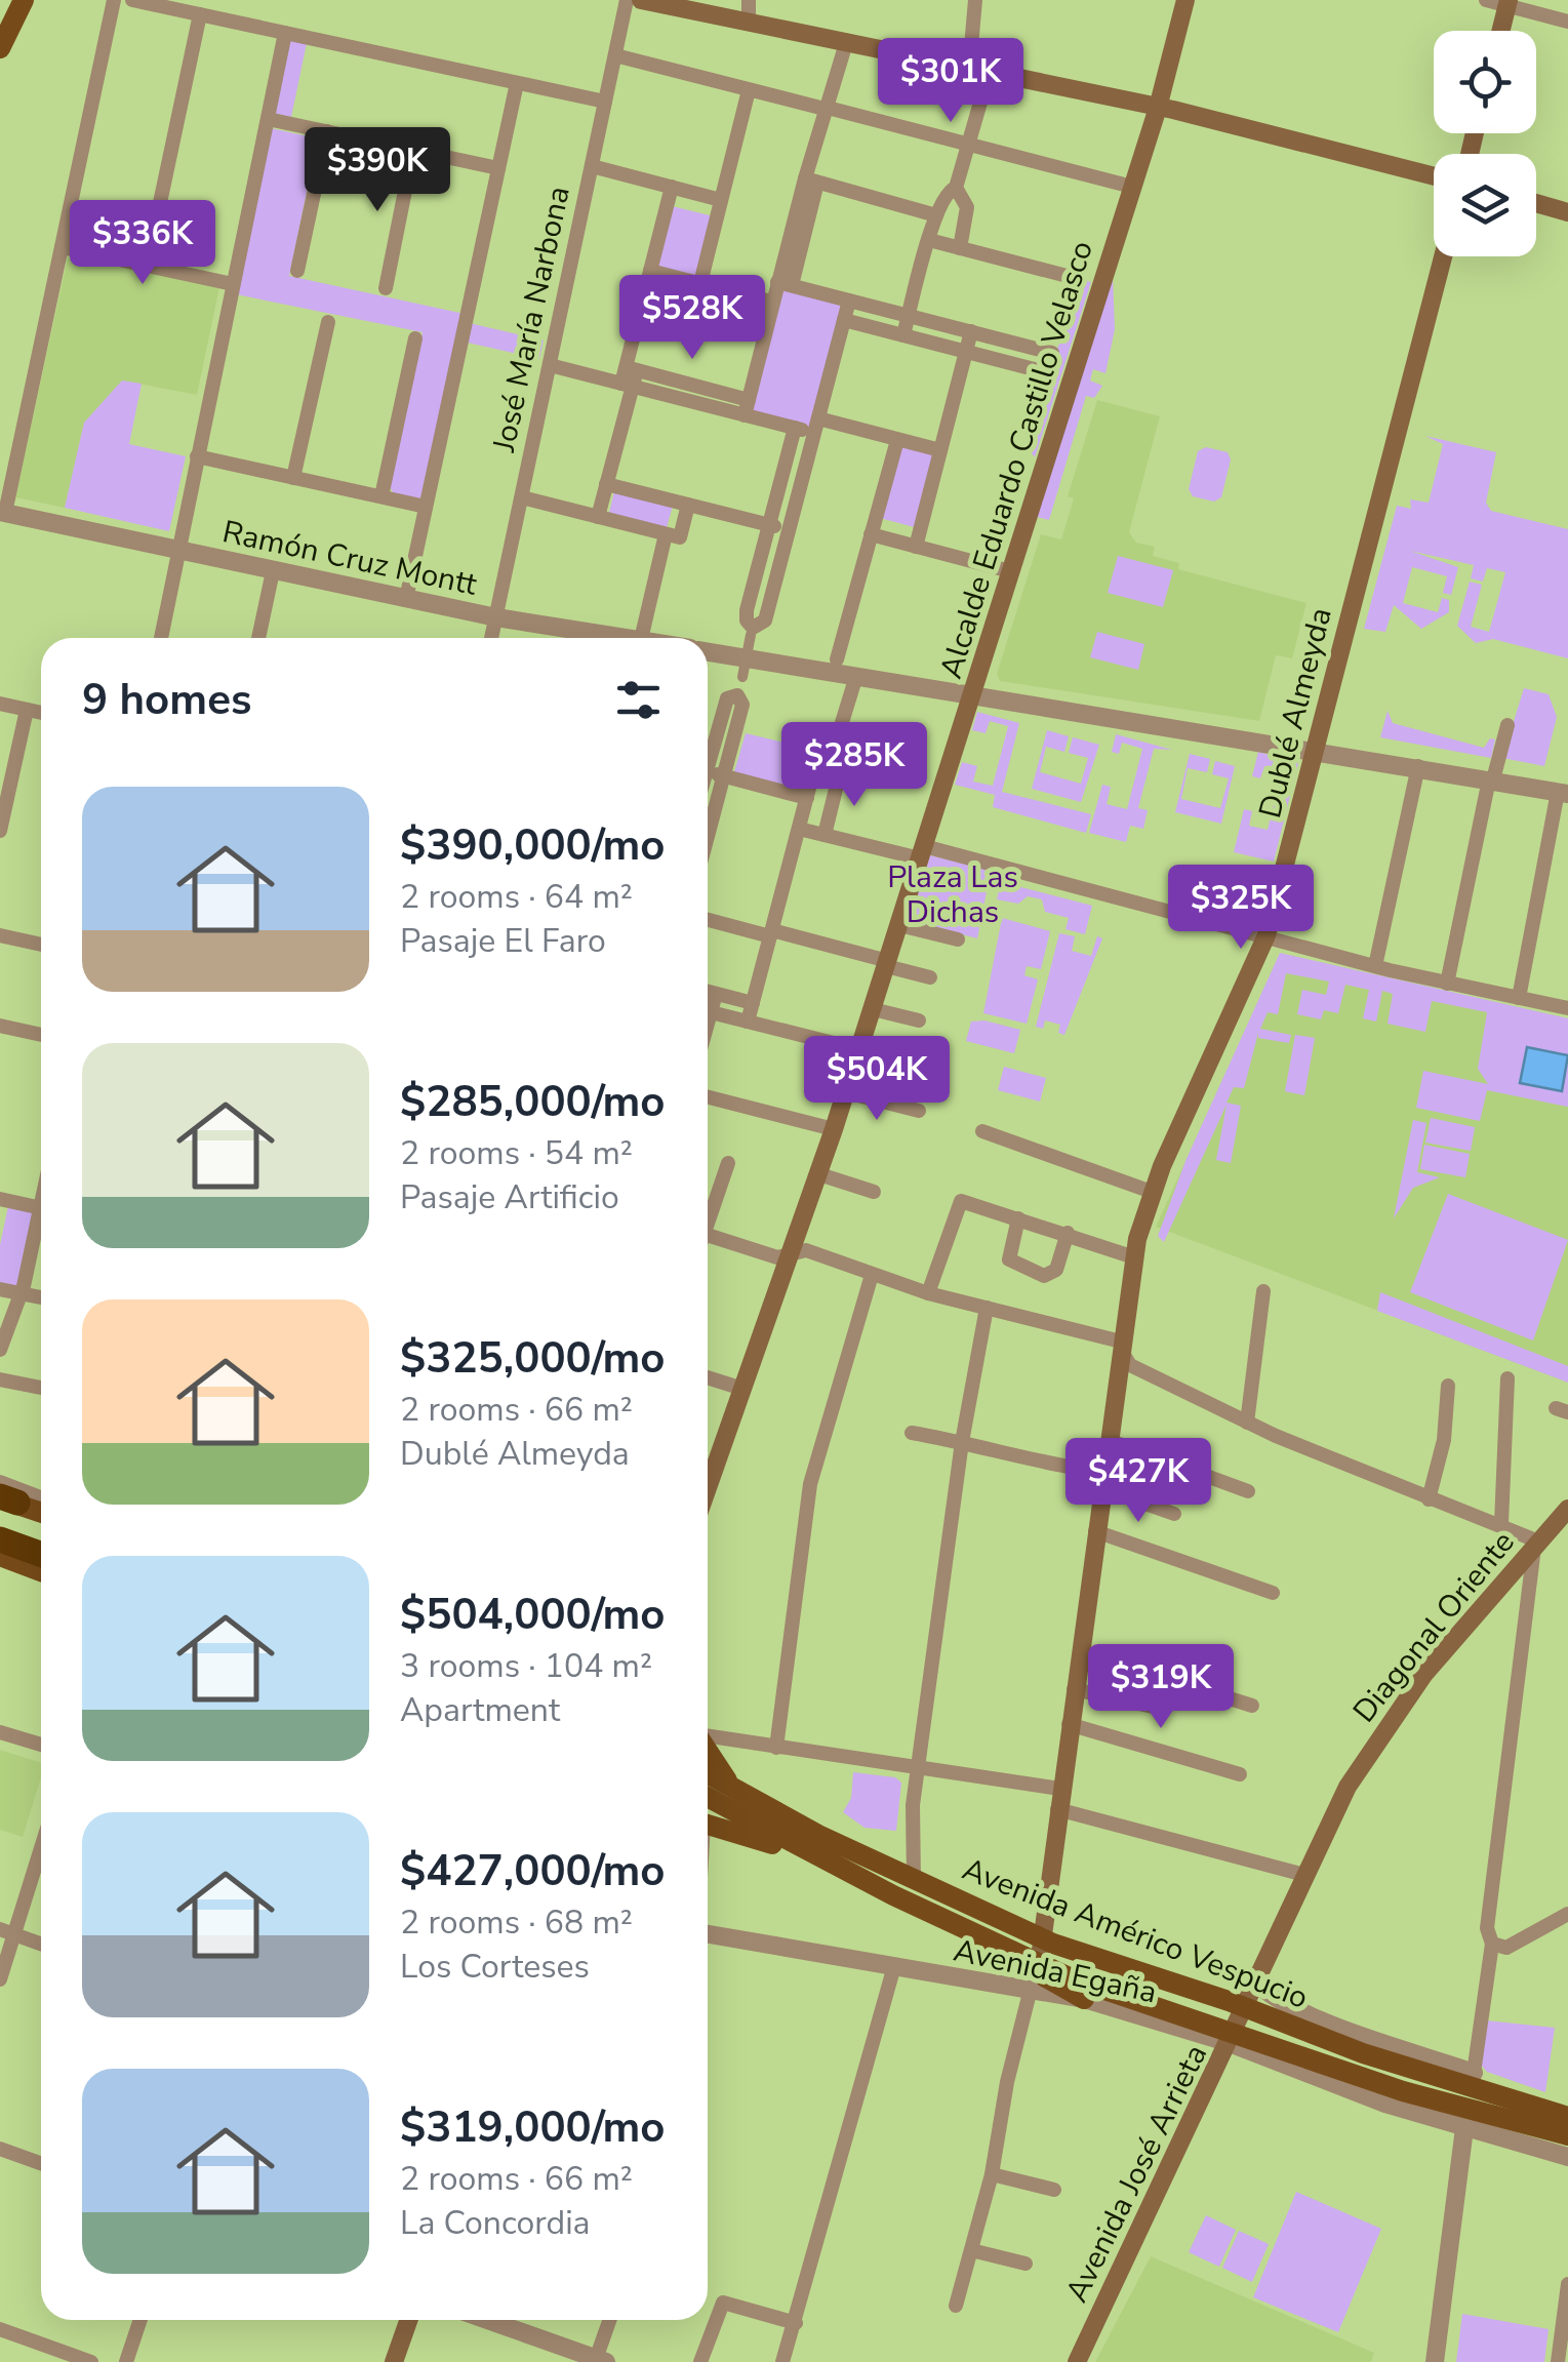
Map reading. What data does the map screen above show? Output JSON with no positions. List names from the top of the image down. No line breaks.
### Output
{"streets":{"main road":["Alcalde Eduardo Castillo Velasco","Dublé Almeyda","Diagonal Oriente","Avenida Américo Vespucio","Avenida José Arrieta"],"street":["José María Narbona","Ramón Cruz Montt","Avenida Egaña"]},"crossings":[["José María Narbona","Ramón Cruz Montt"],["Alcalde Eduardo Castillo Velasco","Ramón Cruz Montt"],["Ramón Cruz Montt","Dublé Almeyda"],["Dublé Almeyda","Avenida Américo Vespucio"],["Diagonal Oriente","Avenida Américo Vespucio"],["Diagonal Oriente","Avenida José Arrieta"],["Avenida Américo Vespucio","Avenida Egaña"],["Avenida Américo Vespucio","Avenida José Arrieta"],["Avenida Egaña","Avenida José Arrieta"]],"parks":["Plaza Las Dichas"],"page":{"price":["$301K","$390K","$336K","$528K","$285K","$325K","$504K","$427K","$319K"],"heading":"9 homes","list":[{"name":"$390,000/mo","note":"2 rooms · 64 m² · Pasaje El Faro"},{"name":"$285,000/mo","note":"2 rooms · 54 m² · Pasaje Artificio"},{"name":"$325,000/mo","note":"2 rooms · 66 m² · Dublé Almeyda"},{"name":"$504,000/mo","note":"3 rooms · 104 m² · Apartment"},{"name":"$427,000/mo","note":"2 rooms · 68 m² · Los Corteses"},{"name":"$319,000/mo","note":"2 rooms · 66 m² · La Concordia"}]}}
